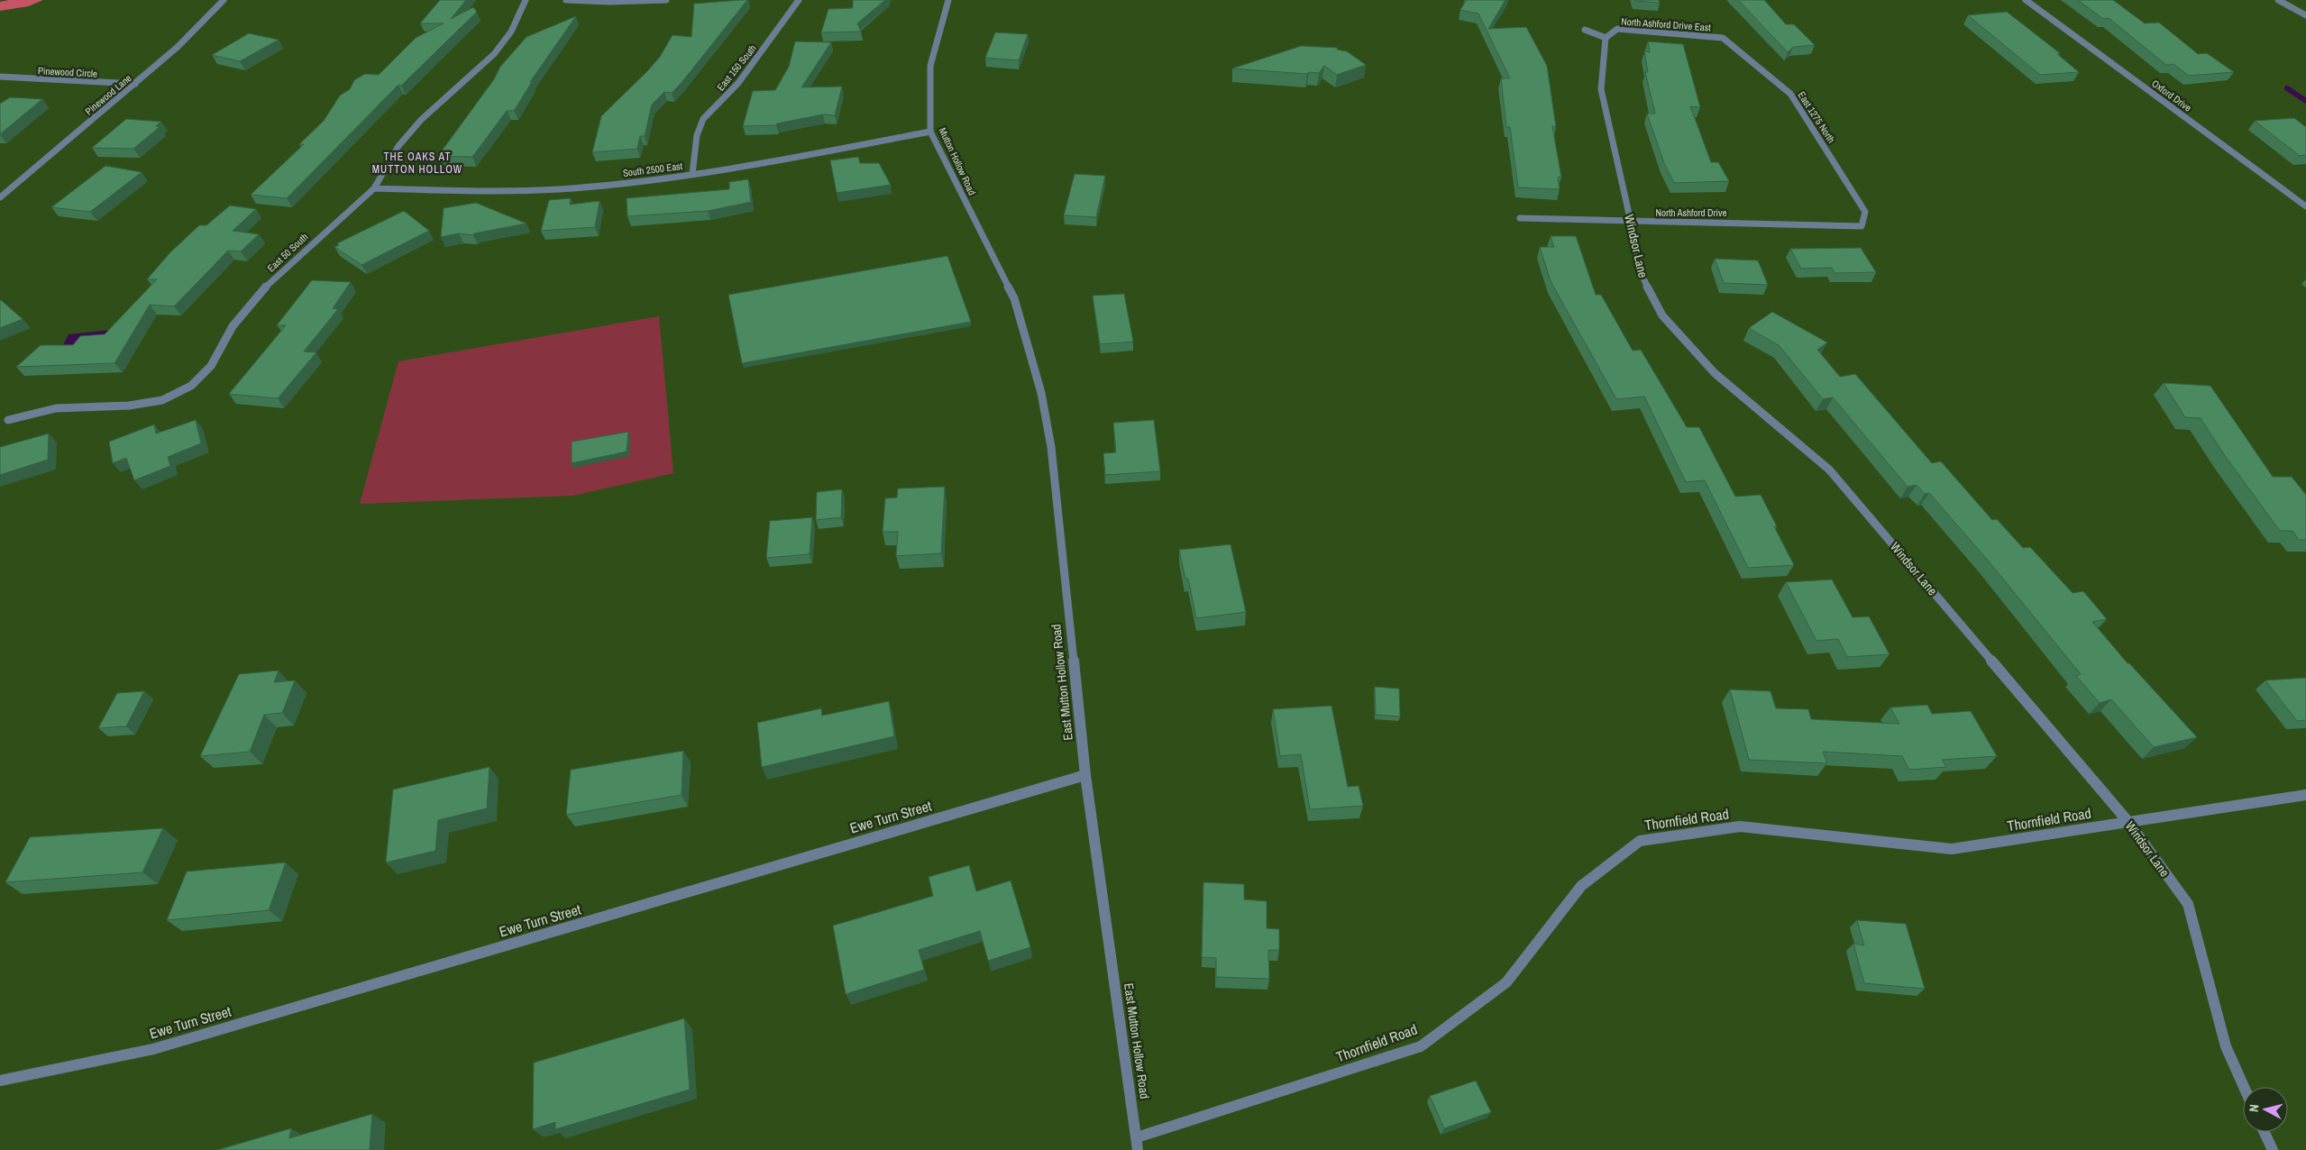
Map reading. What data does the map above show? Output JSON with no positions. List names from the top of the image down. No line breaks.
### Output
{"streets":{"street":["North Ashford Drive East","East 150 South","Pinewood Circle","Pinewood Lane","Oxford Drive","East 1275 North","Mutton Hollow Road","South 2500 East","North Ashford Drive","Windsor Lane","East 50 South","East Mutton Hollow Road","Ewe Turn Street","Thornfield Road"]},"crossings":[["North Ashford Drive East","East 1275 North"],["North Ashford Drive East","Windsor Lane"],["East 150 South","South 2500 East"],["Pinewood Circle","Pinewood Lane"],["East 1275 North","North Ashford Drive"],["Mutton Hollow Road","South 2500 East"],["Mutton Hollow Road","East Mutton Hollow Road"],["South 2500 East","East 50 South"],["North Ashford Drive","Windsor Lane"],["Windsor Lane","Thornfield Road"],["East Mutton Hollow Road","Ewe Turn Street"],["East Mutton Hollow Road","Thornfield Road"]],"districts":["THE OAKS AT MUTTON HOLLOW"],"north":"left"}
